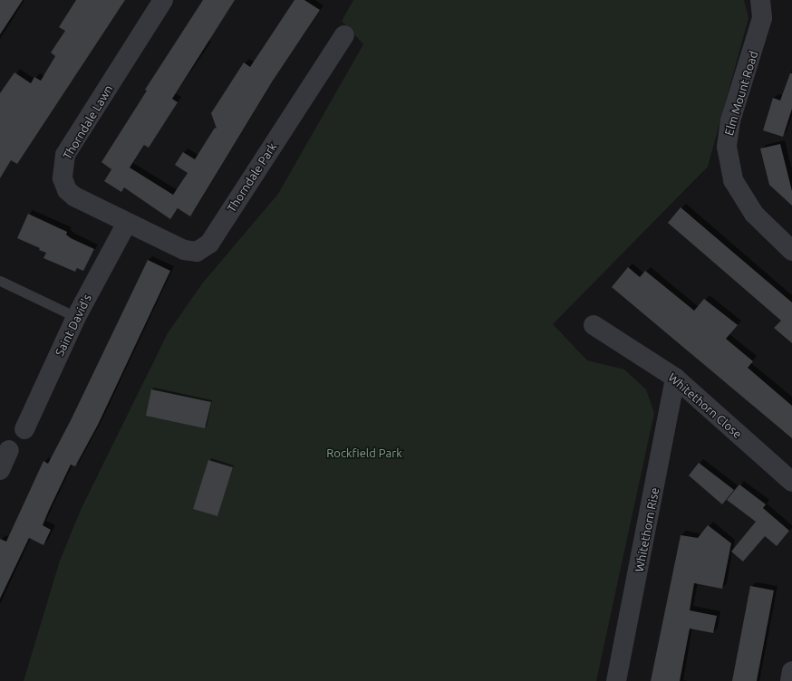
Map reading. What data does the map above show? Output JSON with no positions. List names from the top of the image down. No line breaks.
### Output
{"streets":{"street":["Elm Mount Road","Thorndale Lawn","Thorndale Park","Saint David's","Whitethorn Close","Whitethorn Rise"]},"crossings":[["Thorndale Lawn","Thorndale Park"],["Thorndale Lawn","Saint David's"],["Thorndale Park","Saint David's"],["Whitethorn Close","Whitethorn Rise"]],"parks":["Rockfield Park"]}
